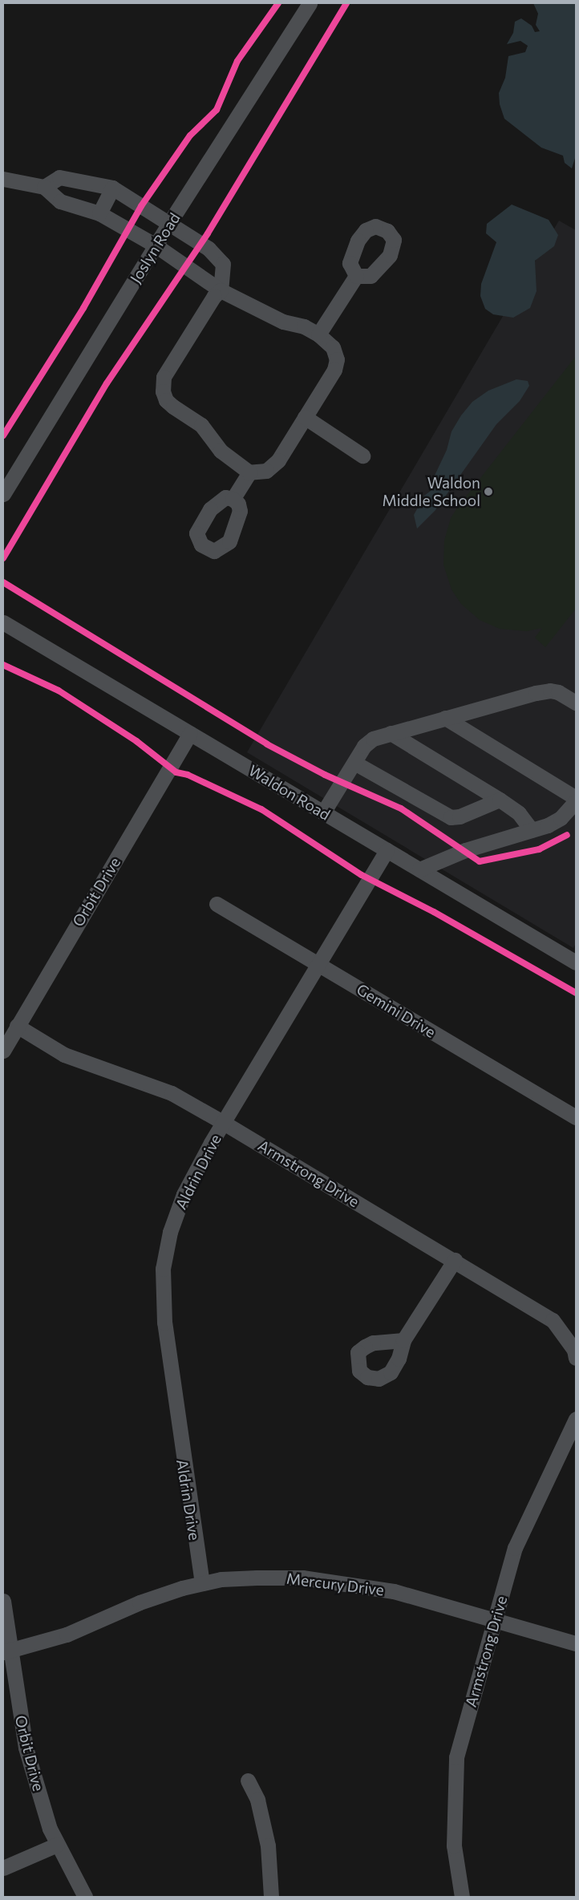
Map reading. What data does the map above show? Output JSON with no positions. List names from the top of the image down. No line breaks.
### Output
{"streets":{"street":["Joslyn Road","Waldon Road","Orbit Drive","Gemini Drive","Aldrin Drive","Armstrong Drive","Mercury Drive"]},"crossings":[["Waldon Road","Orbit Drive"],["Waldon Road","Aldrin Drive"],["Orbit Drive","Armstrong Drive"],["Orbit Drive","Mercury Drive"],["Gemini Drive","Aldrin Drive"],["Aldrin Drive","Armstrong Drive"],["Aldrin Drive","Mercury Drive"],["Armstrong Drive","Mercury Drive"]],"places":["Waldon Middle School"]}
